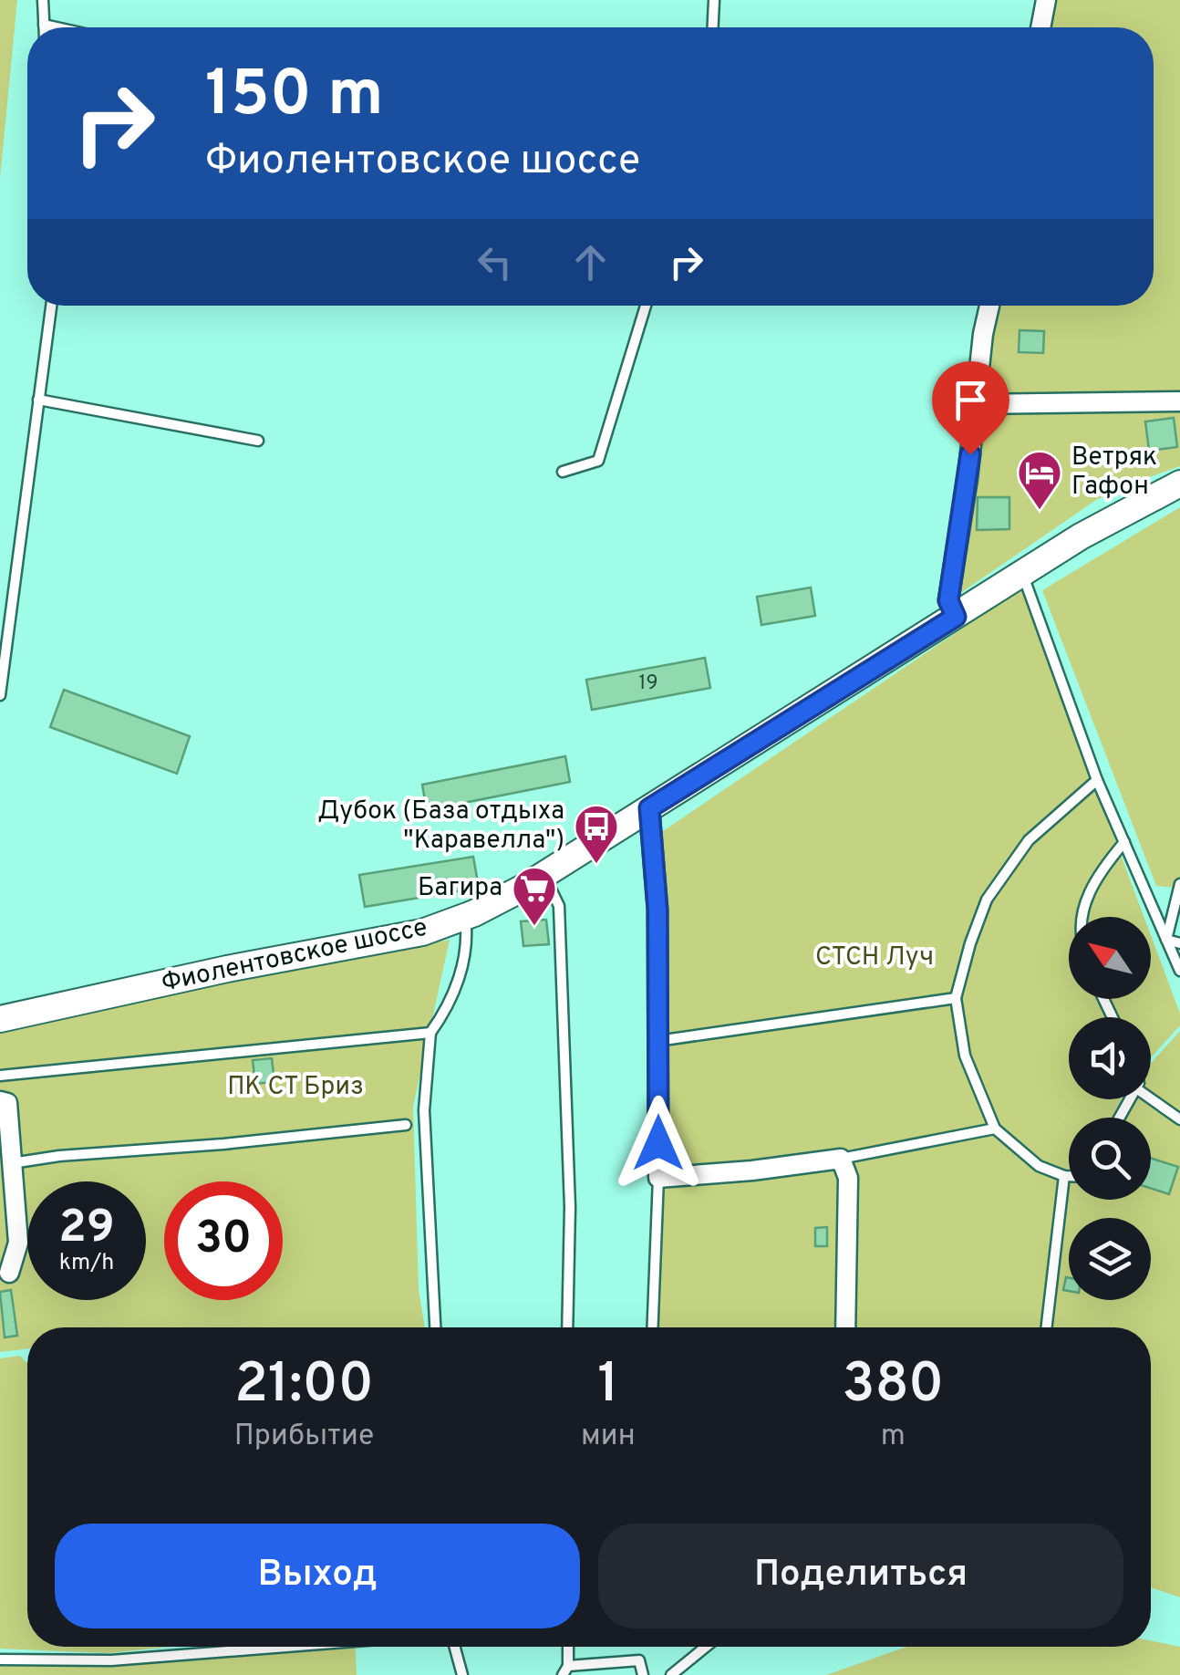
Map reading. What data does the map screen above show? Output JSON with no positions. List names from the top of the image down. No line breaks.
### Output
{"streets":{"main road":["Фиолентовское шоссе"]},"parks":["СТСН Луч","ПК СТ Бриз"],"places":{"hotel":["Ветряк Гафон"],"bus stop":["Дубок (База отдыха \"Каравелла\")"],"supermarket":["Багира"]},"house_numbers":["19"],"north":"top left","page":{"turn":["150 m","Фиолентовское шоссе"],"speed":"29 km/h","limit":"30","eta":["21:00","Прибытие","1","мин","380","m"],"buttons":["Выход","Поделиться"]}}
